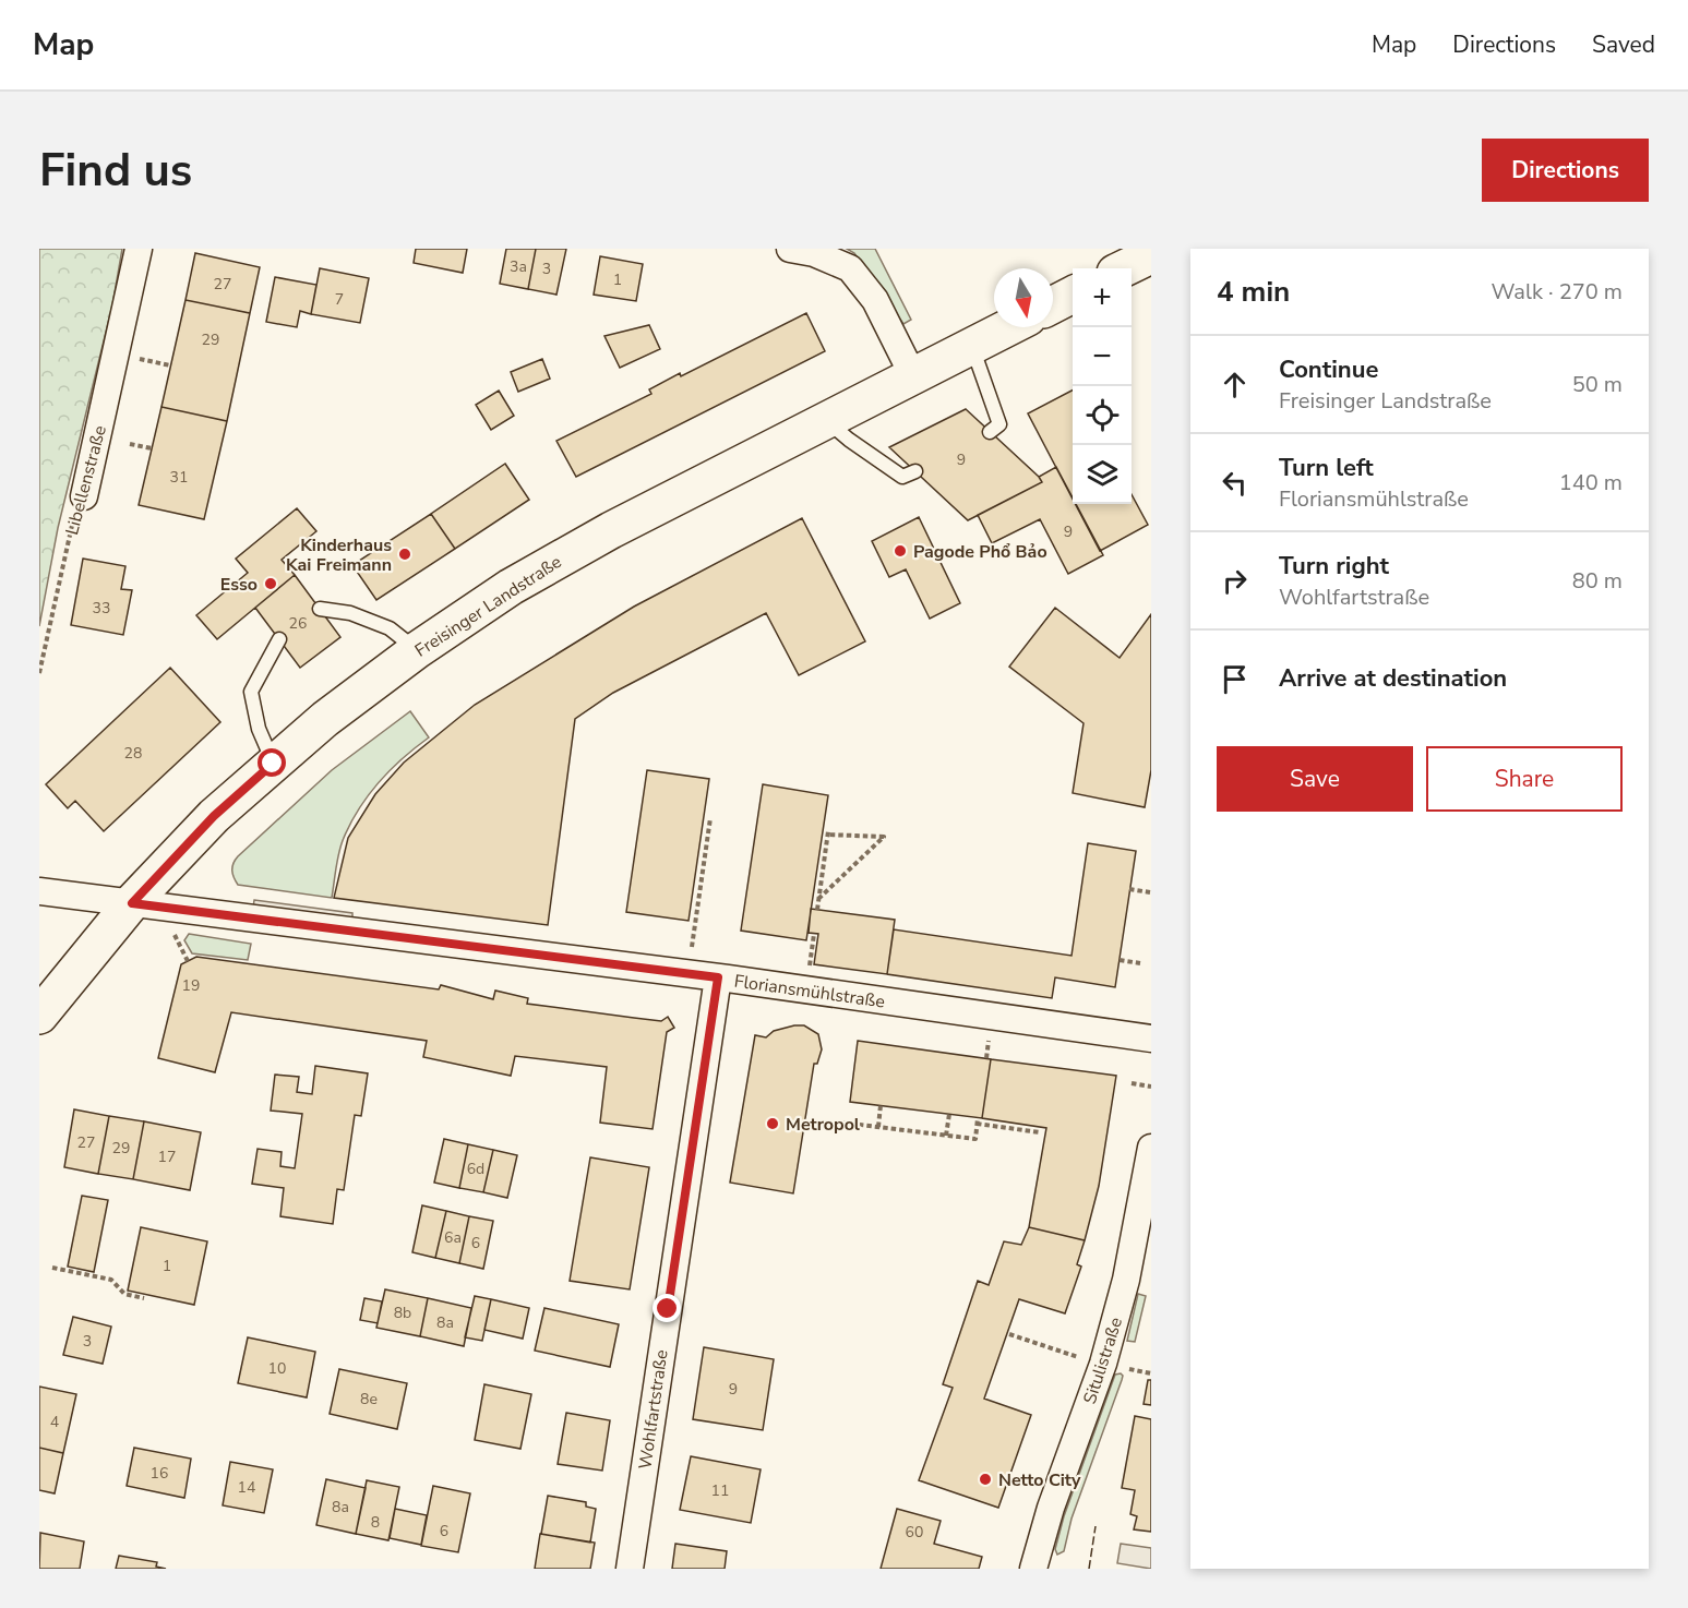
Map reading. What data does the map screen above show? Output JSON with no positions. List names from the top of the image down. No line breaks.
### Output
{"streets":{"main road":["Freisinger Landstraße"],"street":["Libellenstraße","Floriansmühlstraße","Situlistraße","Wohlfartstraße"]},"crossings":[["Freisinger Landstraße","Floriansmühlstraße"],["Floriansmühlstraße","Wohlfartstraße"]],"places":["Pagode Phổ Bảo","Kinderhaus Kai Freimann","Esso","Metropol","Netto City"],"house_numbers":["3a","3","1","27","7","29","9","31","9","33","26","28","19","27","29","17","6d","6a","6","1","8b","8a","3","10","9","8e","4","16","14","11","8a","8","6","60"],"north":"bottom","page":{"header":"Map","nav":["Map","Directions","Saved"],"buttons":["Directions",["Save","Share"]],"title":"Find us","heading":["4 min","Walk · 270 m"],"map_buttons":["+","−"],"list":[["Continue","Freisinger Landstraße","50 m"],["Turn left","Floriansmühlstraße","140 m"],["Turn right","Wohlfartstraße","80 m"],"Arrive at destination"]}}
